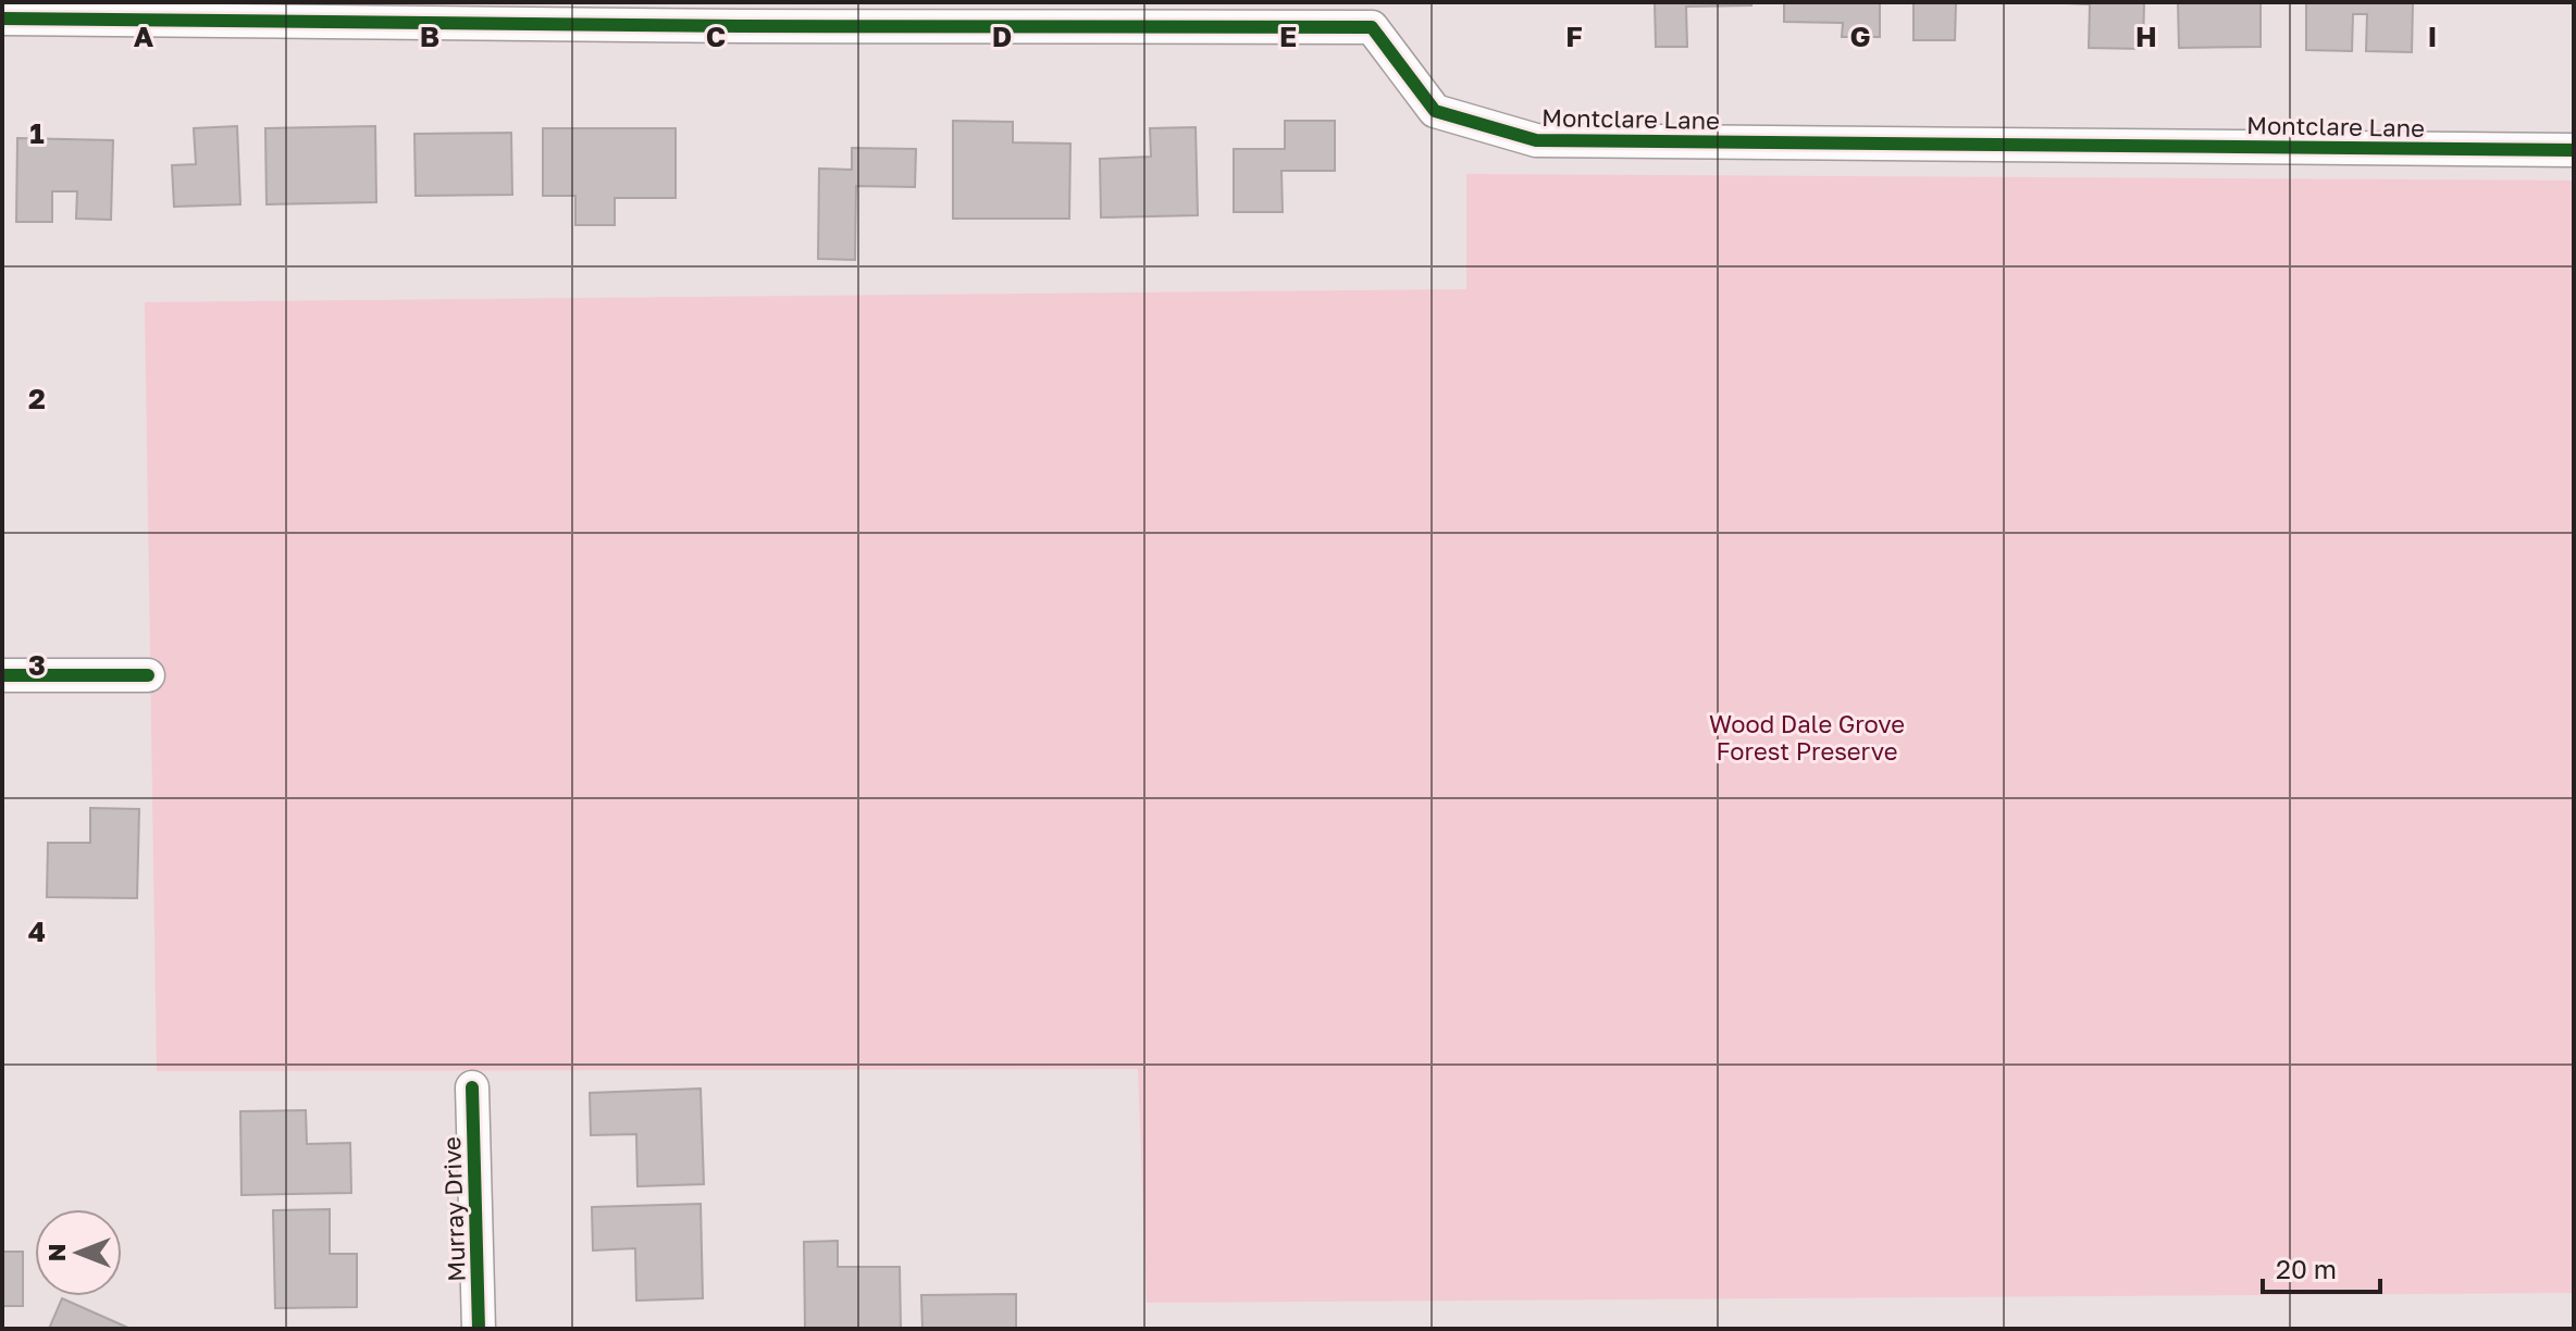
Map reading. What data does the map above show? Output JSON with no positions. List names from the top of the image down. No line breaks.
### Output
{"streets":{"street":["Montclare Lane","Murray Drive"]},"parks":["Wood Dale Grove Forest Preserve"],"scale_bar":"20 m","north":"left","grid":{"columns":["A","B","C","D","E","F","G","H","I"],"rows":["1","2","3","4"]}}
